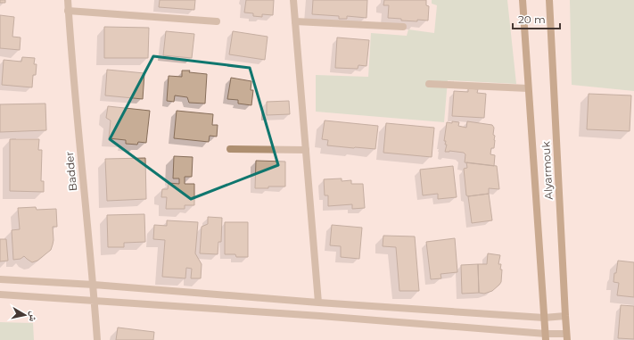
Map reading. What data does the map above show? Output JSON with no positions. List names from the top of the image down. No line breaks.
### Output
{"streets":{"street":["Alyarmouk","Badder"]},"scale_bar":"20 m","north":"right"}
